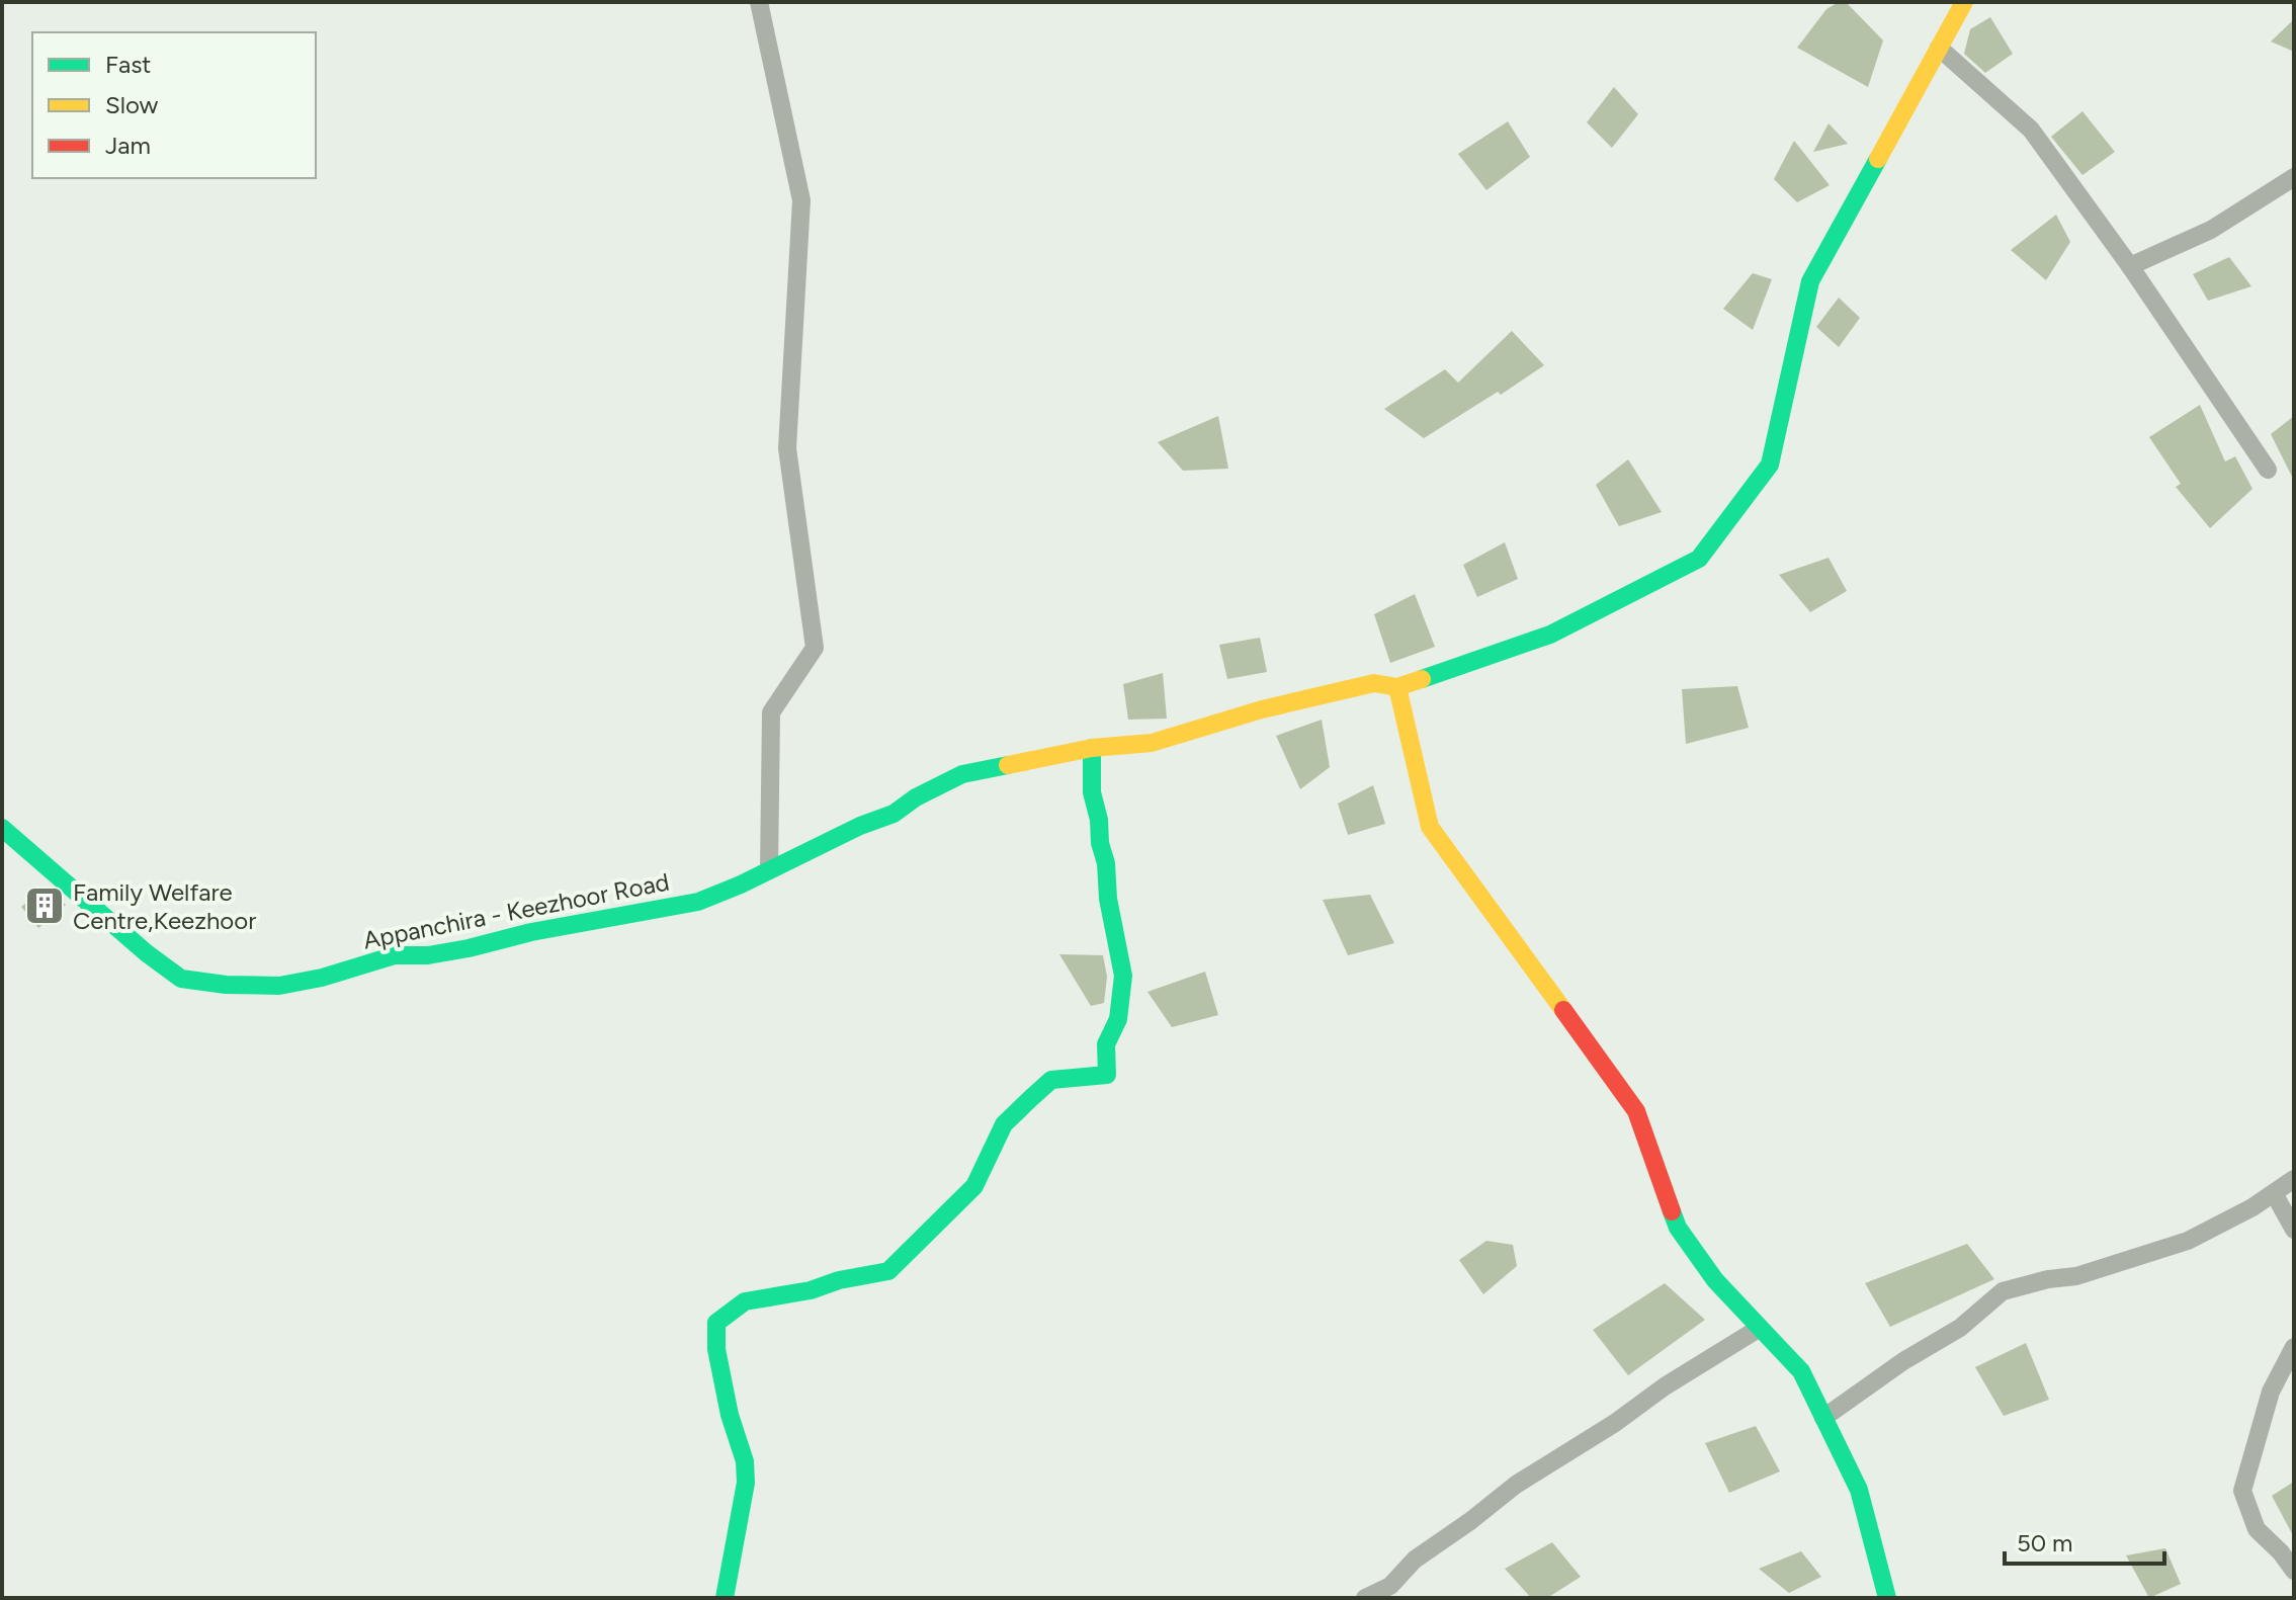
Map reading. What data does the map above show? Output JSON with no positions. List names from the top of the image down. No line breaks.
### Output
{"streets":{"main road":["Appanchira - Keezhoor Road"]},"places":{"building":["Family Welfare Centre,Keezhoor"]},"legend":["Fast","Slow","Jam"],"scale_bar":"50 m"}
